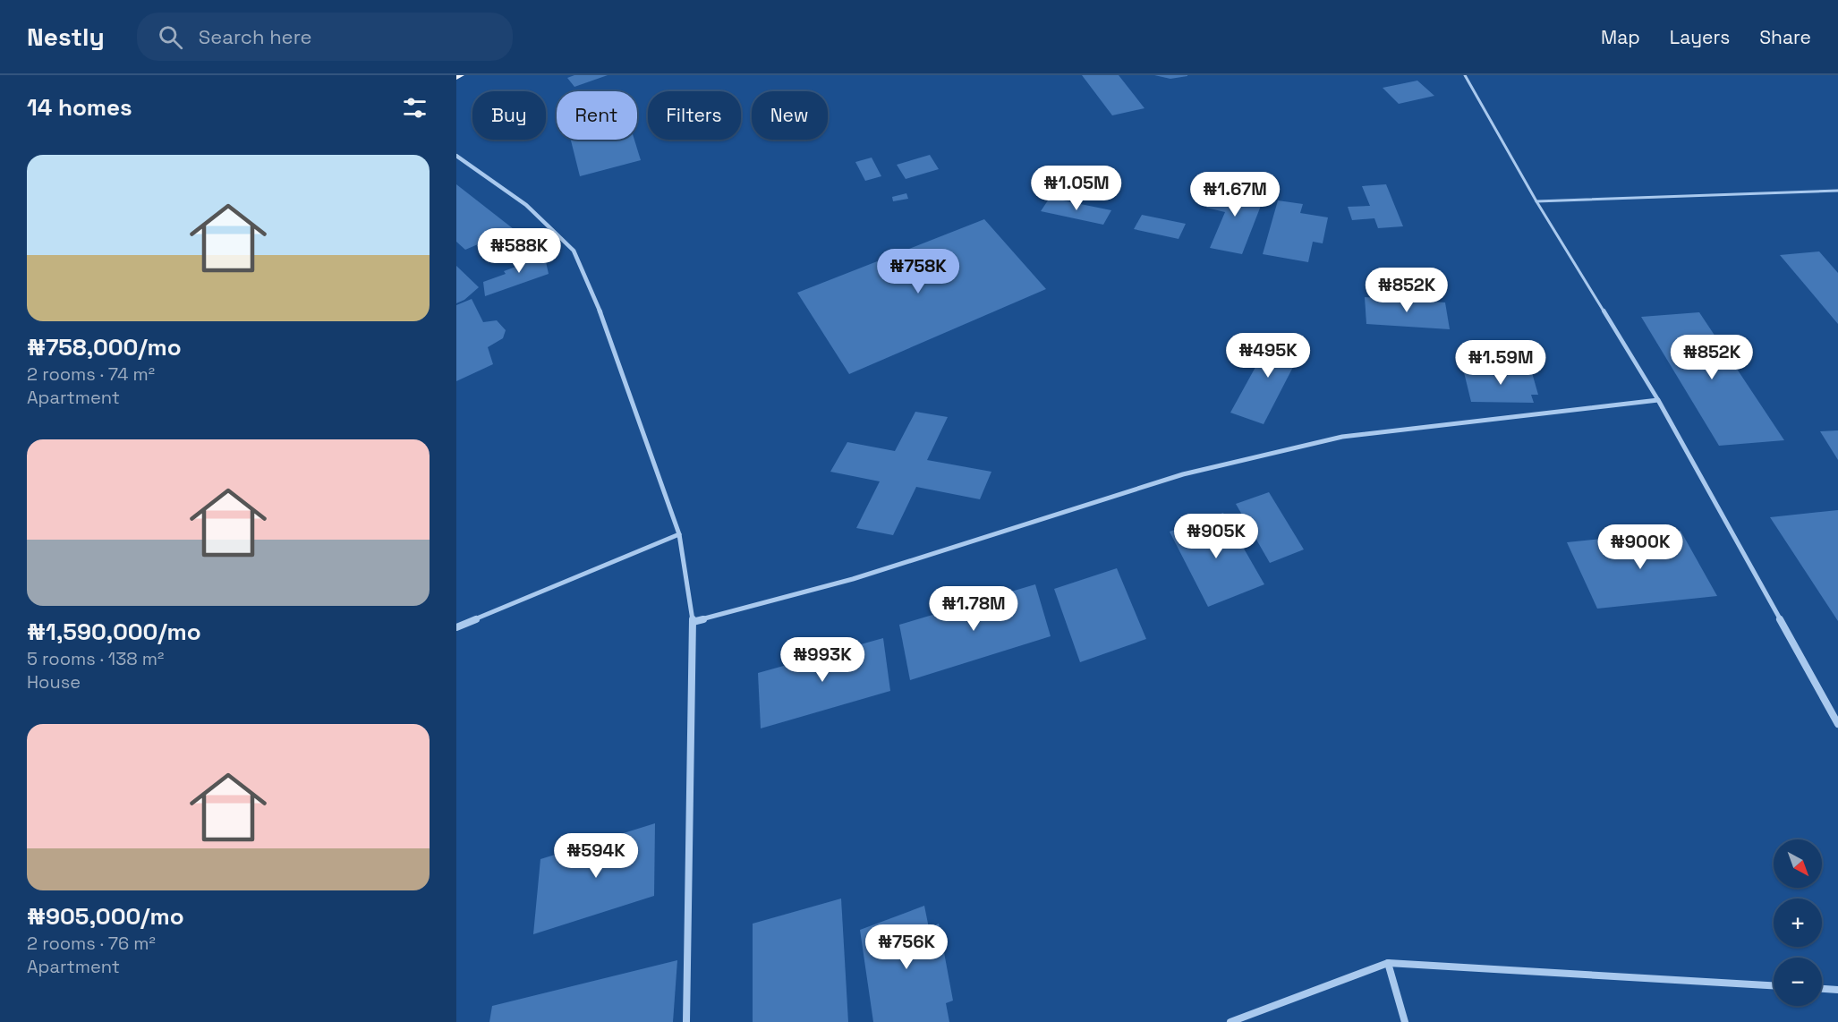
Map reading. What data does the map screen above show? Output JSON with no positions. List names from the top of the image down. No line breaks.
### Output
{"north":"bottom right","page":{"header":"Nestly","search":"Search here","nav":["Map","Layers","Share"],"heading":"14 homes","chip":["Buy","Rent","Filters","New"],"list":[{"name":"₦758,000/mo","note":"2 rooms · 74 m² · Apartment"},{"name":"₦1,590,000/mo","note":"5 rooms · 138 m² · House"},{"name":"₦905,000/mo","note":"2 rooms · 76 m² · Apartment"}],"price":["₦1.05M","₦1.67M","₦588K","₦758K","₦852K","₦495K","₦852K","₦1.59M","₦905K","₦900K","₦1.78M","₦993K","₦594K","₦756K"],"map_buttons":["+","−"]}}
